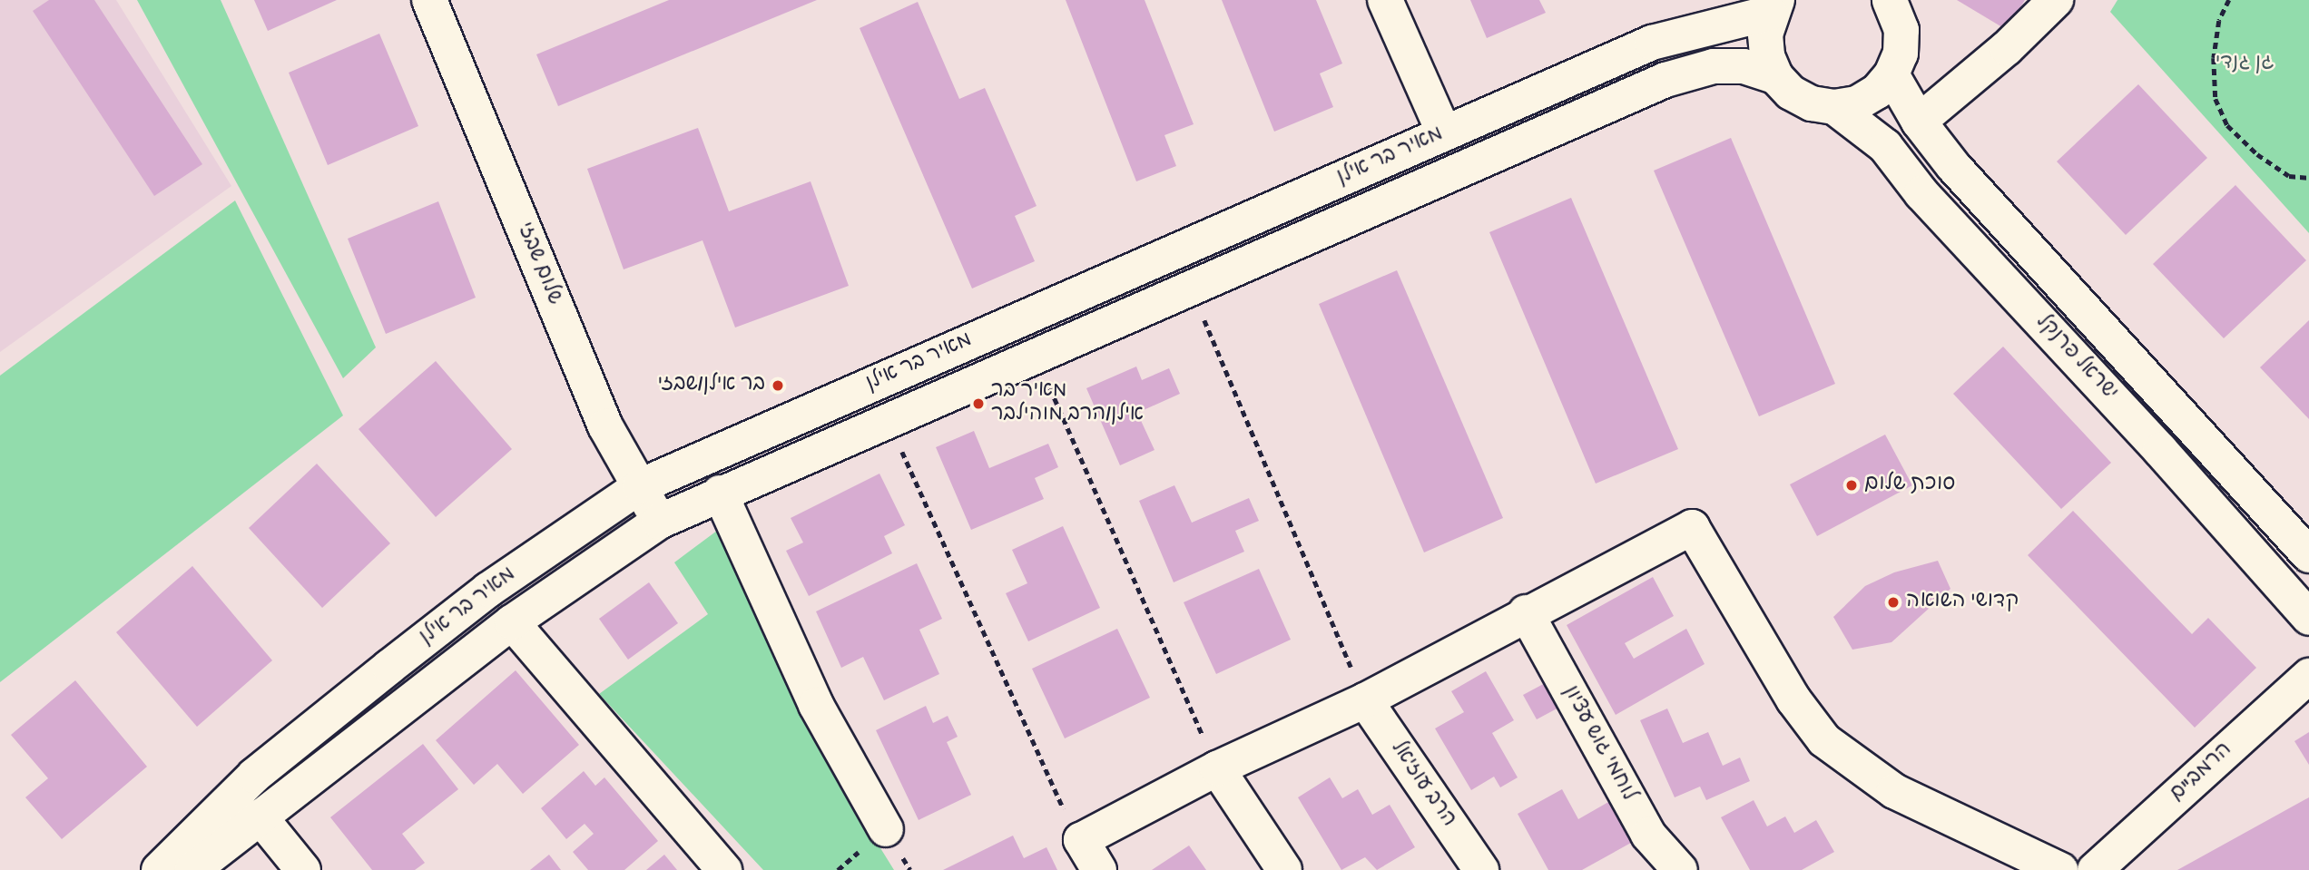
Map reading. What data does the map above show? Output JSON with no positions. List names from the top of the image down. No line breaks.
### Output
{"streets":{"street":["מאיר בר אילן","שלום שבזי","ישראל פרנקל","לוחמי גוש עציון","הרמב\"ם","הרב עוזיאל"]},"crossings":[["מאיר בר אילן","שלום שבזי"]],"parks":["גן גנדי"],"places":["בר אילן/שבזי","מאיר בר אילן/הרב מוהילבר","סוכת שלום","קדושי השואה"]}
